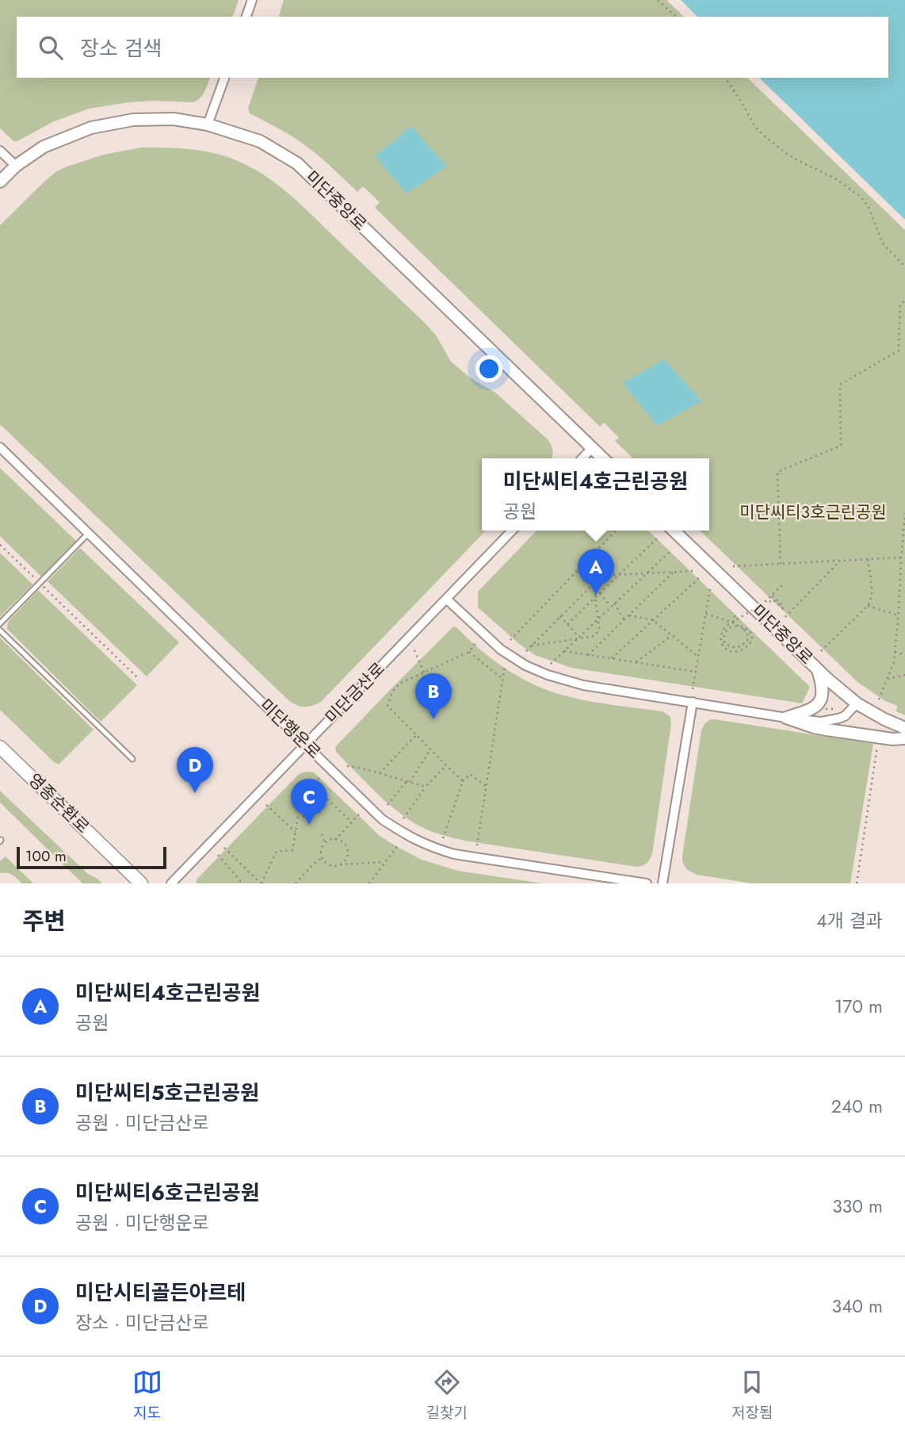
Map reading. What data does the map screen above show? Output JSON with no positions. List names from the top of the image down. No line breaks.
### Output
{"streets":{"main road":["영종순환로"],"street":["미단중앙로","미단금산로","미단행운로"]},"crossings":[["미단금산로","미단행운로"]],"parks":["미단씨티3호근린공원"],"scale_bar":"100 m","page":{"search":"장소 검색","popup":["미단씨티4호근린공원","공원"],"pins":["A","B","D","C"],"scale":"100 m","heading":["주변","4개 결과"],"list":[{"mark":"A","name":"미단씨티4호근린공원","note":"공원","value":"170 m"},{"mark":"B","name":"미단씨티5호근린공원","note":"공원 · 미단금산로","value":"240 m"},{"mark":"C","name":"미단씨티6호근린공원","note":"공원 · 미단행운로","value":"330 m"},{"mark":"D","name":"미단시티골든아르테","note":"장소 · 미단금산로","value":"340 m"}],"nav":["지도","길찾기","저장됨"]}}
